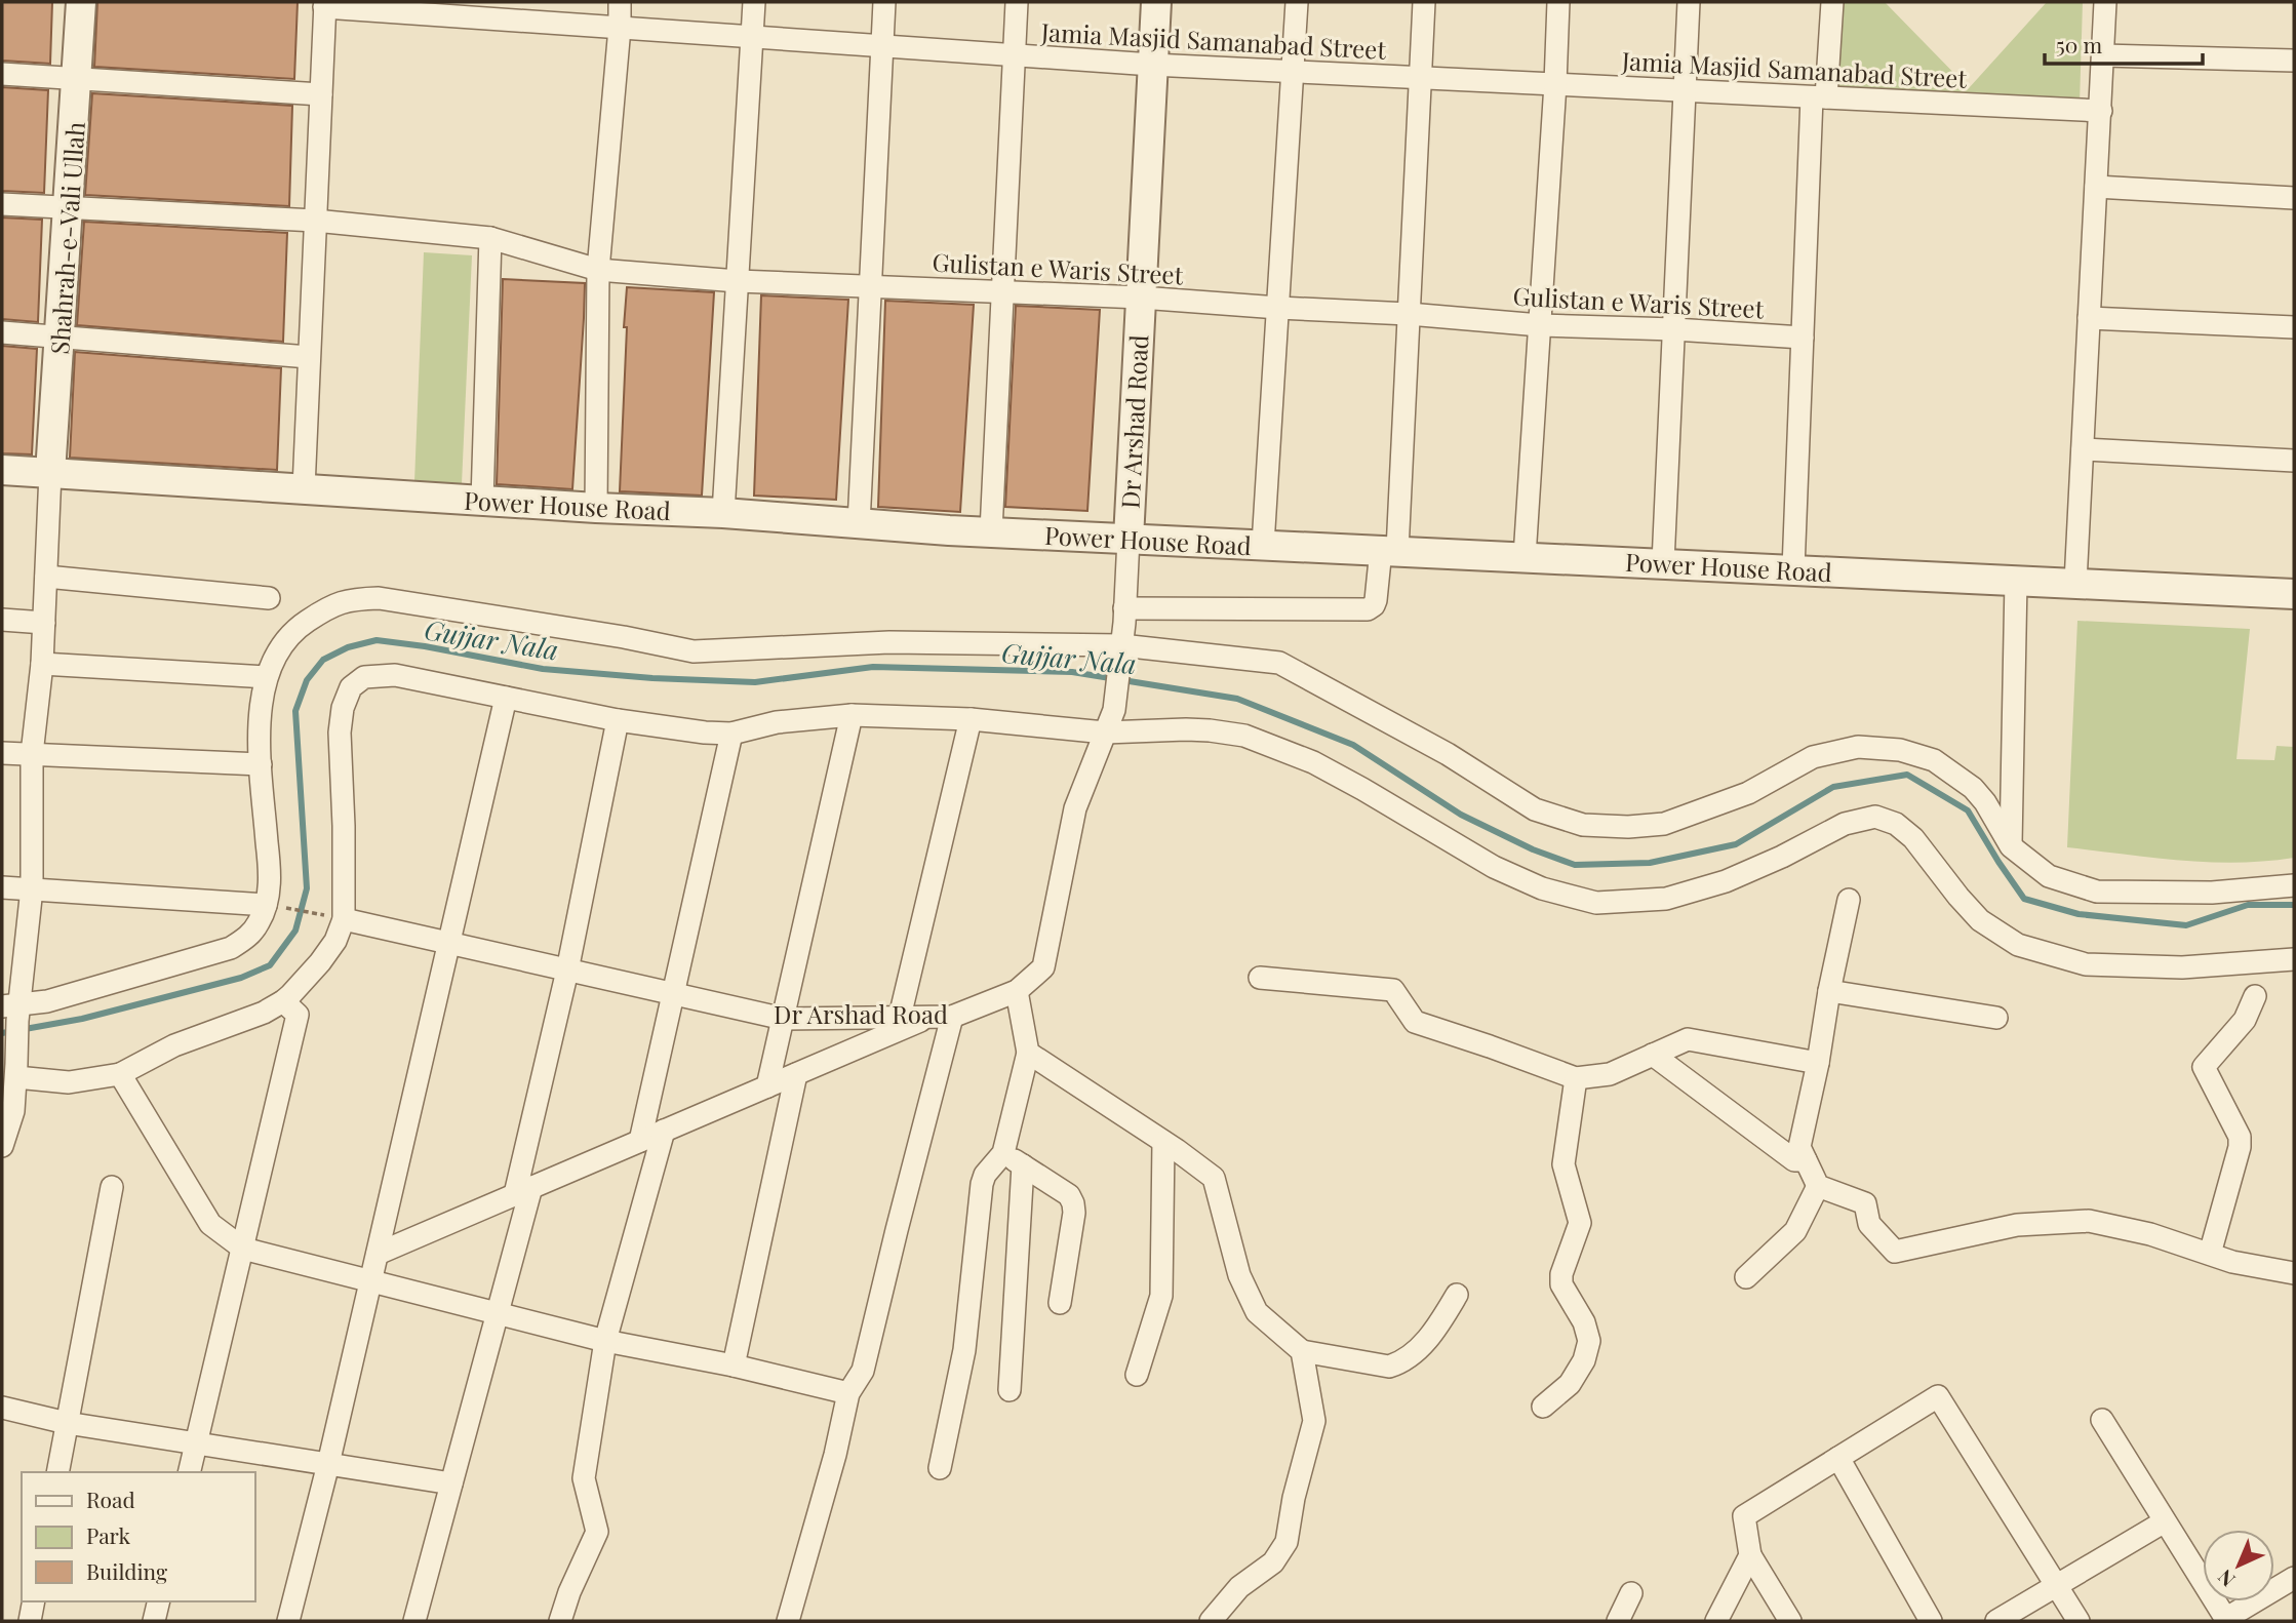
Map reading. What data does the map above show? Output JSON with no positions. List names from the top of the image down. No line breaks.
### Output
{"streets":{"street":["Jamia Masjid Samanabad Street","Shahrah-e-Vali Ullah","Gulistan e Waris Street","Dr Arshad Road","Power House Road"]},"crossings":[["Jamia Masjid Samanabad Street","Dr Arshad Road"],["Shahrah-e-Vali Ullah","Gulistan e Waris Street"],["Shahrah-e-Vali Ullah","Power House Road"],["Gulistan e Waris Street","Dr Arshad Road"],["Dr Arshad Road","Power House Road"]],"water":["Gujjar Nala"],"legend":["Road","Park","Building"],"scale_bar":"50 m","north":"bottom left"}
